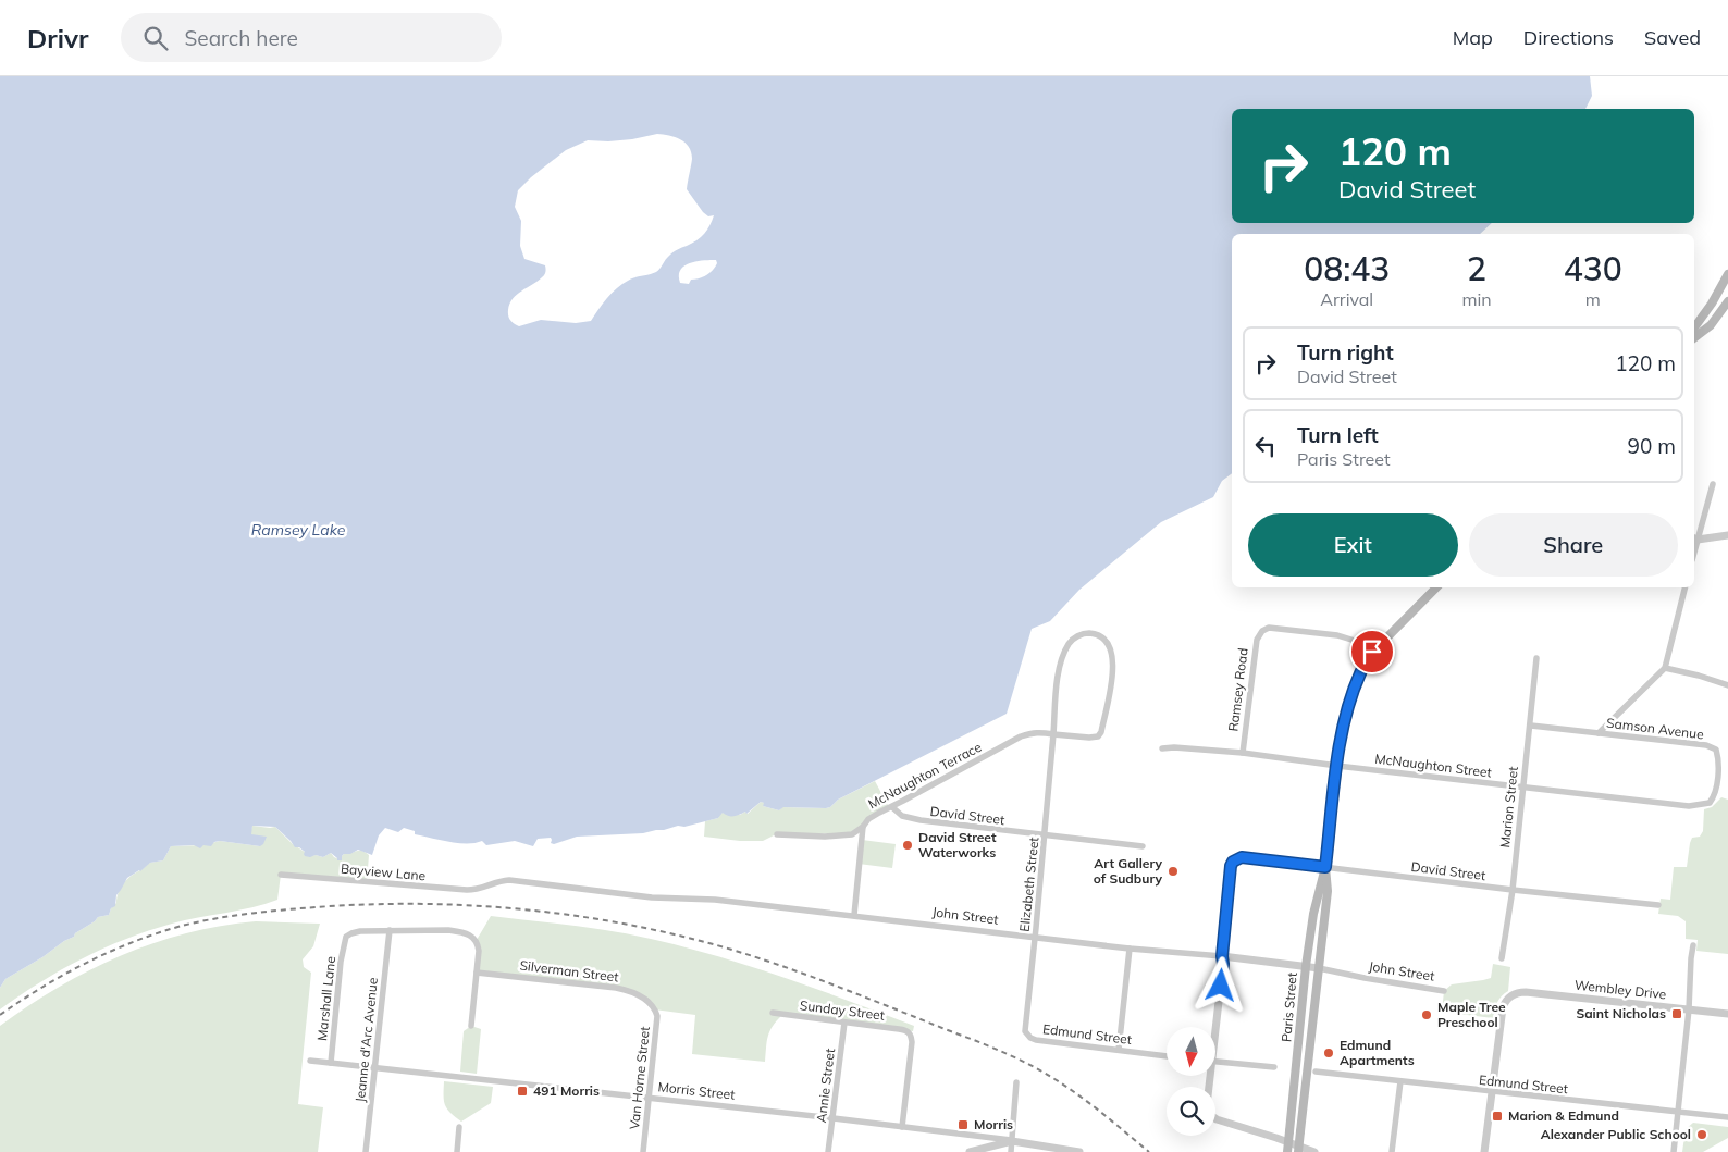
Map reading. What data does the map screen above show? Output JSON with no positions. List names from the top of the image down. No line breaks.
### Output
{"streets":{"main road":["Paris Street"],"street":["Ramsey Road","Samson Avenue","McNaughton Street","McNaughton Terrace","Marion Street","David Street","Bayview Lane","Elizabeth Street","John Street","Silverman Street","Wembley Drive","Marshall Lane","Sunday Street","Edmund Street","Jeanne d'Arc Avenue","Van Horne Street","Annie Street","Morris Street"]},"crossings":[["Ramsey Road","McNaughton Street"],["Ramsey Road","Paris Street"],["Samson Avenue","McNaughton Street"],["Samson Avenue","Marion Street"],["McNaughton Street","Marion Street"],["McNaughton Street","Paris Street"],["McNaughton Terrace","David Street"],["McNaughton Terrace","Elizabeth Street"],["Marion Street","David Street"],["David Street","Elizabeth Street"],["David Street","John Street"],["David Street","Paris Street"],["Bayview Lane","John Street"],["Elizabeth Street","John Street"],["Elizabeth Street","Edmund Street"],["John Street","Paris Street"],["Silverman Street","Van Horne Street"],["Wembley Drive","Edmund Street"],["Marshall Lane","Jeanne d'Arc Avenue"],["Marshall Lane","Morris Street"],["Sunday Street","Annie Street"],["Sunday Street","Morris Street"],["Jeanne d'Arc Avenue","Morris Street"],["Van Horne Street","Morris Street"],["Annie Street","Morris Street"]],"water":["Ramsey Lake"],"places":{"other":["David Street Waterworks","Art Gallery of Sudbury","Maple Tree Preschool","Edmund Apartments","Alexander Public School"],"transit":["Saint Nicholas","491 Morris","Marion & Edmund","Morris"]},"north":"bottom","page":{"header":"Drivr","search":"Search here","nav":["Map","Directions","Saved"],"turn":["120 m","David Street"],"eta":["08:43","Arrival","2","min","430","m"],"list":[{"name":"Turn right","note":"David Street","value":"120 m"},{"name":"Turn left","note":"Paris Street","value":"90 m"}],"buttons":["Exit","Share"]}}
